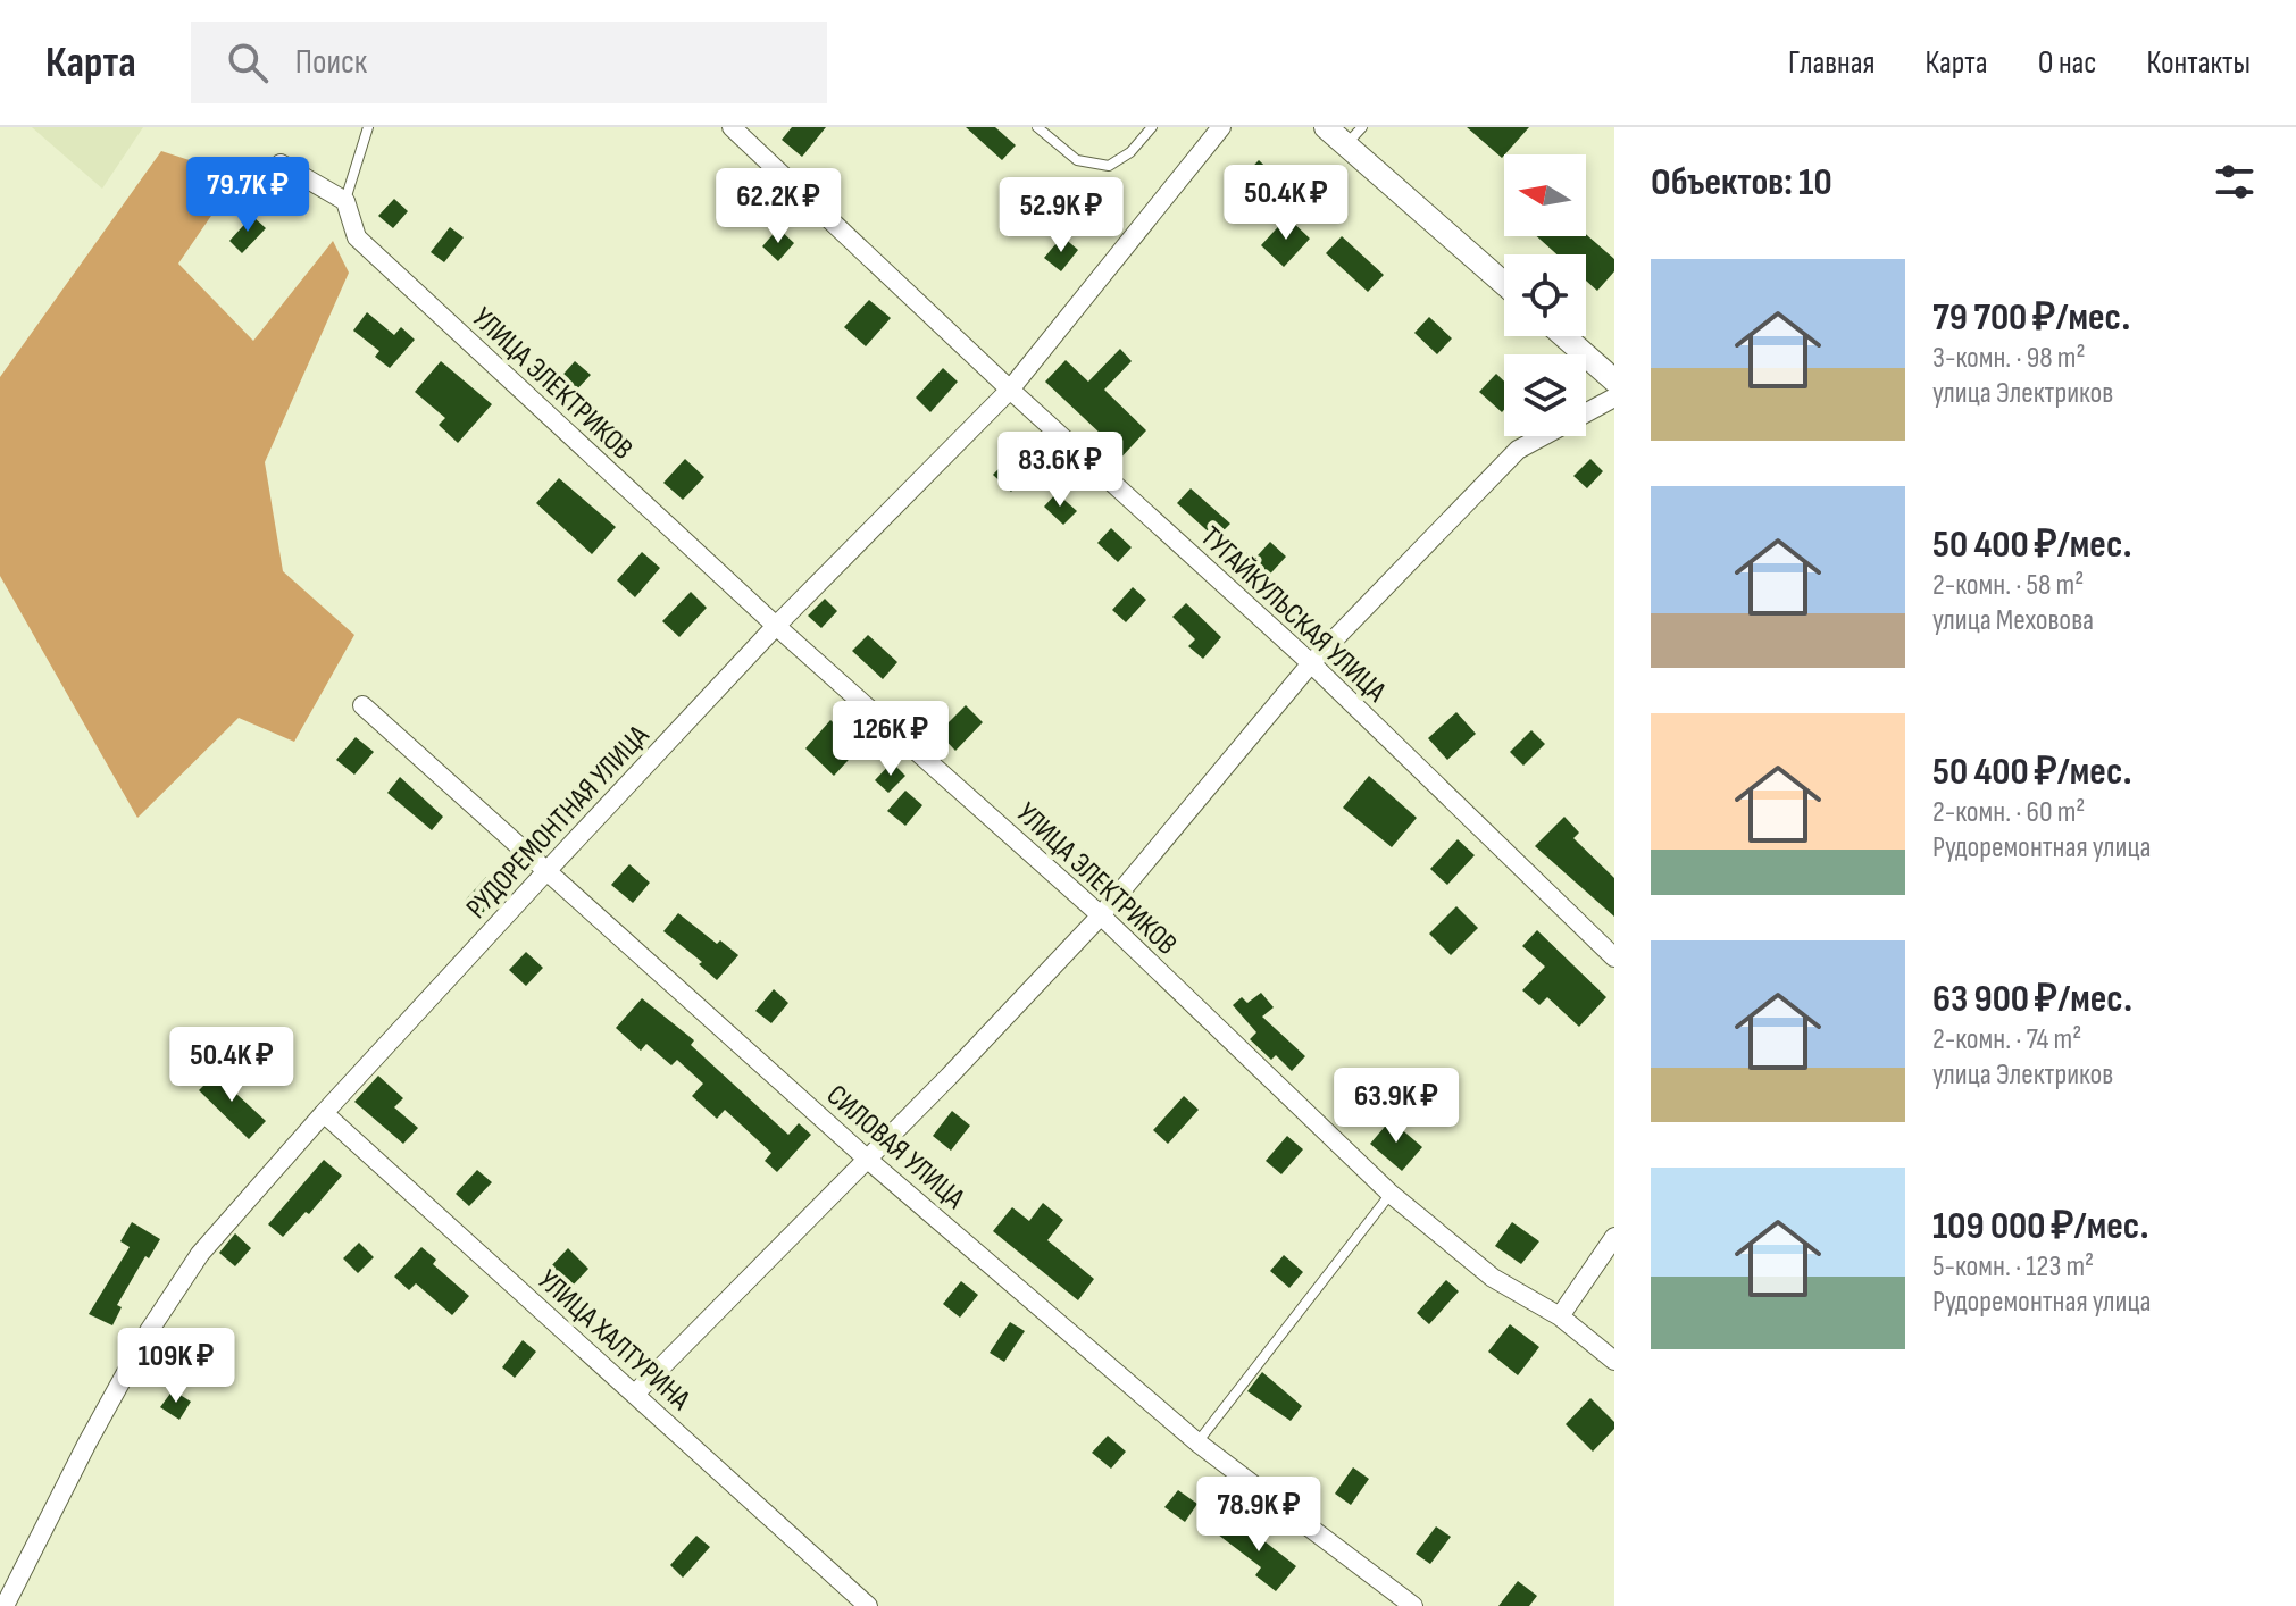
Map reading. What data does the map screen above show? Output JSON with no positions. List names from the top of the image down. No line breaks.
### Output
{"streets":{"street":["УЛИЦА ЭЛЕКТРИКОВ","ТУГАЙКУЛЬСКАЯ УЛИЦА","РУДОРЕМОНТНАЯ УЛИЦА","СИЛОВАЯ УЛИЦА","УЛИЦА ХАЛТУРИНА"]},"crossings":[["УЛИЦА ЭЛЕКТРИКОВ","РУДОРЕМОНТНАЯ УЛИЦА"],["ТУГАЙКУЛЬСКАЯ УЛИЦА","РУДОРЕМОНТНАЯ УЛИЦА"],["РУДОРЕМОНТНАЯ УЛИЦА","СИЛОВАЯ УЛИЦА"],["РУДОРЕМОНТНАЯ УЛИЦА","УЛИЦА ХАЛТУРИНА"]],"north":"left","page":{"header":"Карта","search":"Поиск","nav":["Главная","Карта","О нас","Контакты"],"heading":"Объектов: 10","price":["79.7K ₽","50.4K ₽","62.2K ₽","52.9K ₽","83.6K ₽","126K ₽","50.4K ₽","63.9K ₽","109K ₽","78.9K ₽"],"list":[{"name":"79 700 ₽/мес.","note":"3-комн. · 98 m² · улица Электриков"},{"name":"50 400 ₽/мес.","note":"2-комн. · 58 m² · улица Меховова"},{"name":"50 400 ₽/мес.","note":"2-комн. · 60 m² · Рудоремонтная улица"},{"name":"63 900 ₽/мес.","note":"2-комн. · 74 m² · улица Электриков"},{"name":"109 000 ₽/мес.","note":"5-комн. · 123 m² · Рудоремонтная улица"}]}}
